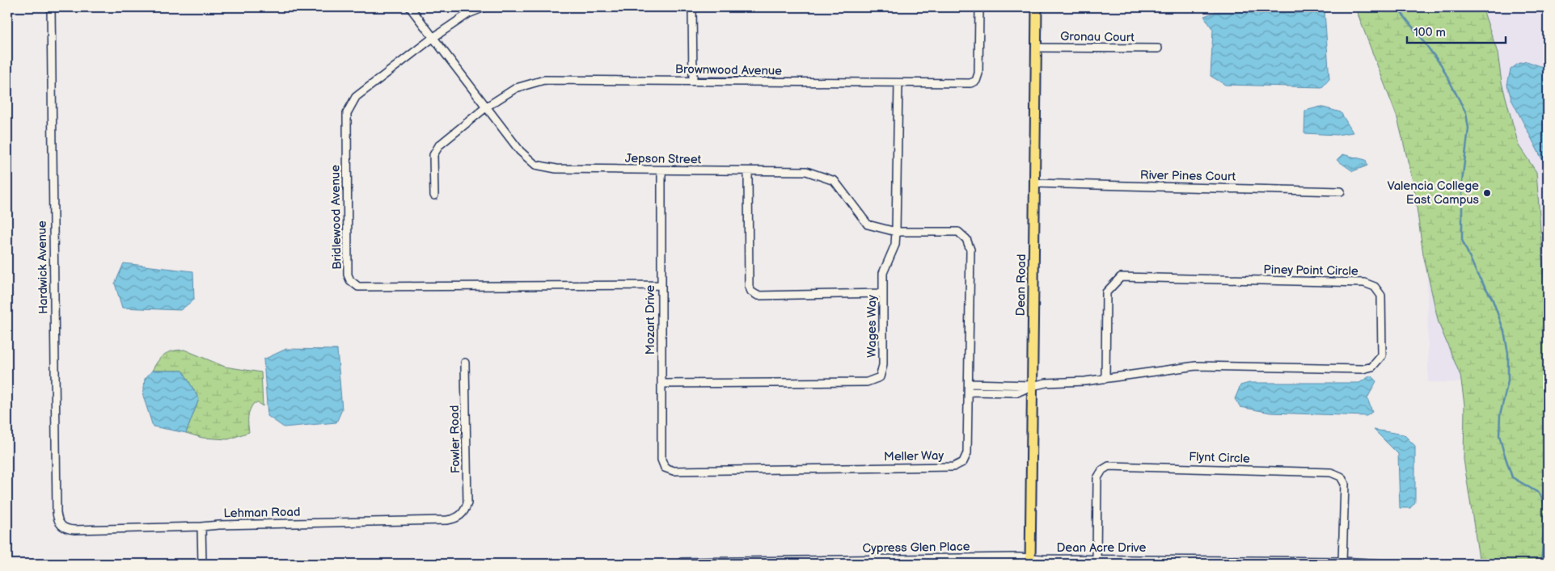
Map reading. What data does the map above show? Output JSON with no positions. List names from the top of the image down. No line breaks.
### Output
{"streets":{"main road":["Dean Road"],"street":["Gronau Court","Brownwood Avenue","Jepson Street","River Pines Court","Bridlewood Avenue","Hardwick Avenue","Piney Point Circle","Mozart Drive","Wages Way","Fowler Road","Meller Way","Flynt Circle","Lehman Road","Cypress Glen Place","Dean Acre Drive"]},"crossings":[["Gronau Court","Dean Road"],["Brownwood Avenue","Jepson Street"],["Brownwood Avenue","Wages Way"],["Jepson Street","Bridlewood Avenue"],["Jepson Street","Mozart Drive"],["Jepson Street","Wages Way"],["Jepson Street","Meller Way"],["River Pines Court","Dean Road"],["Bridlewood Avenue","Mozart Drive"],["Hardwick Avenue","Lehman Road"],["Piney Point Circle","Dean Road"],["Piney Point Circle","Meller Way"],["Dean Road","Cypress Glen Place"],["Dean Road","Dean Acre Drive"],["Mozart Drive","Wages Way"],["Mozart Drive","Meller Way"],["Fowler Road","Lehman Road"],["Flynt Circle","Dean Acre Drive"],["Cypress Glen Place","Dean Acre Drive"]],"places":["Valencia College East Campus"],"scale_bar":"100 m"}
